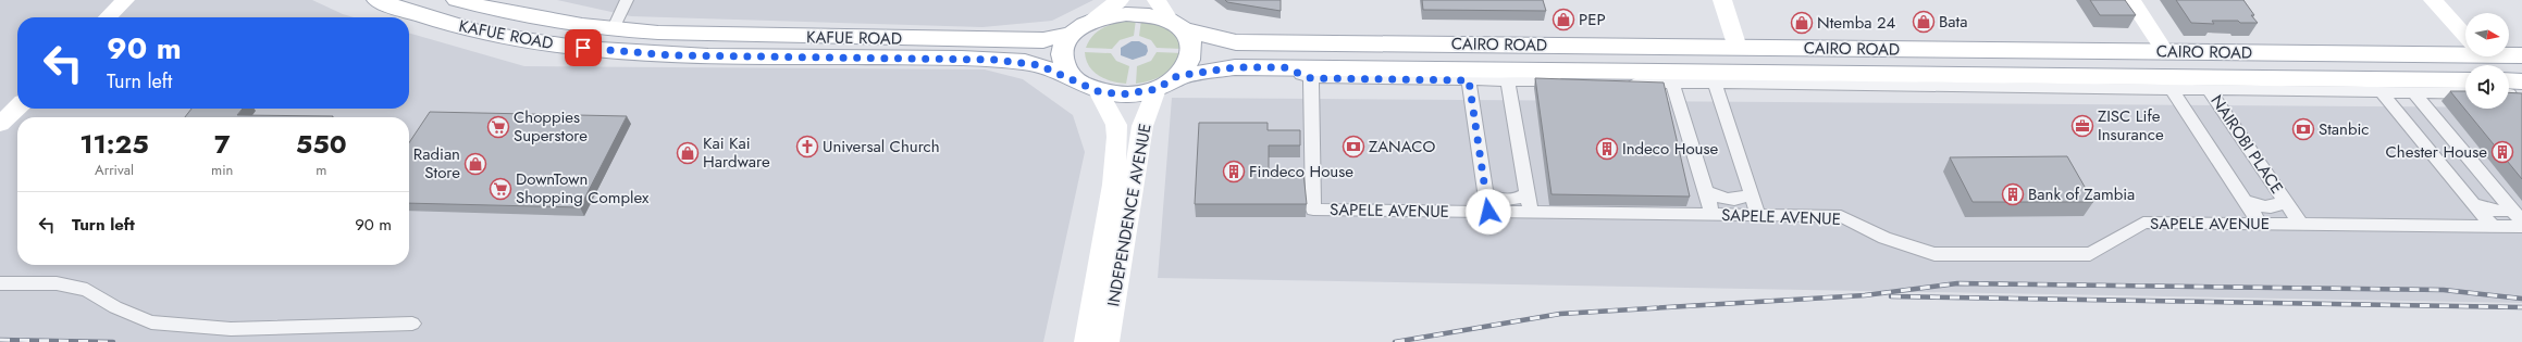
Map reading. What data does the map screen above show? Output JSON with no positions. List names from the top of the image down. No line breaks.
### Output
{"streets":{"main road":["KAFUE ROAD","CAIRO ROAD","INDEPENDENCE AVENUE"],"street":["NAIROBI PLACE","SAPELE AVENUE"]},"crossings":[["KAFUE ROAD","CAIRO ROAD"],["KAFUE ROAD","INDEPENDENCE AVENUE"],["CAIRO ROAD","INDEPENDENCE AVENUE"],["NAIROBI PLACE","SAPELE AVENUE"]],"places":{"shop":["PEP","Bata","Ntemba 24","Kai Kai Hardware","Radian Store"],"office":["ZISC Life Insurance"],"supermarket":["Choppies Superstore","DownTown Shopping Complex"],"bank":["Stanbic","ZANACO"],"church":["Universal Church"],"building":["Indeco House","Chester House","Findeco House","Bank of Zambia"]},"north":"right","page":{"turn":["90 m","Turn left"],"eta":["11:25","Arrival","7","min","550","m"],"list":[{"name":"Turn left","value":"90 m"}]}}
